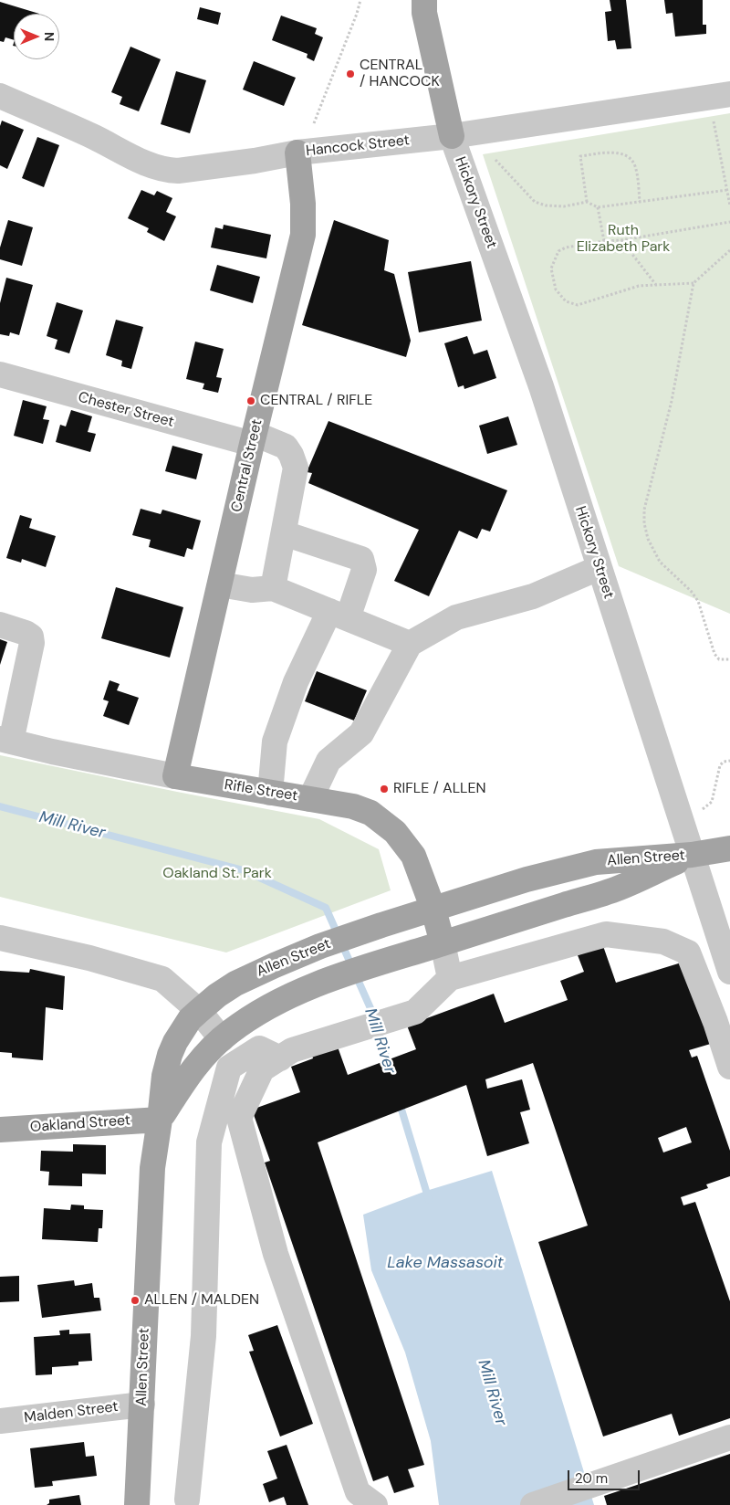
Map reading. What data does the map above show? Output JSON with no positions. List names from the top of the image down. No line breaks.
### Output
{"streets":{"main road":["Central Street","Rifle Street","Allen Street","Oakland Street"],"street":["Hancock Street","Hickory Street","Chester Street","Malden Street"]},"crossings":[["Hancock Street","Hickory Street"],["Hancock Street","Central Street"],["Hickory Street","Allen Street"],["Chester Street","Central Street"],["Central Street","Rifle Street"],["Rifle Street","Allen Street"],["Allen Street","Oakland Street"],["Allen Street","Malden Street"]],"water":["Mill River","Lake Massasoit"],"parks":["Ruth Elizabeth Park","Oakland St. Park"],"places":["CENTRAL / HANCOCK","CENTRAL / RIFLE","RIFLE / ALLEN","ALLEN / MALDEN"],"scale_bar":"20 m","north":"right"}
